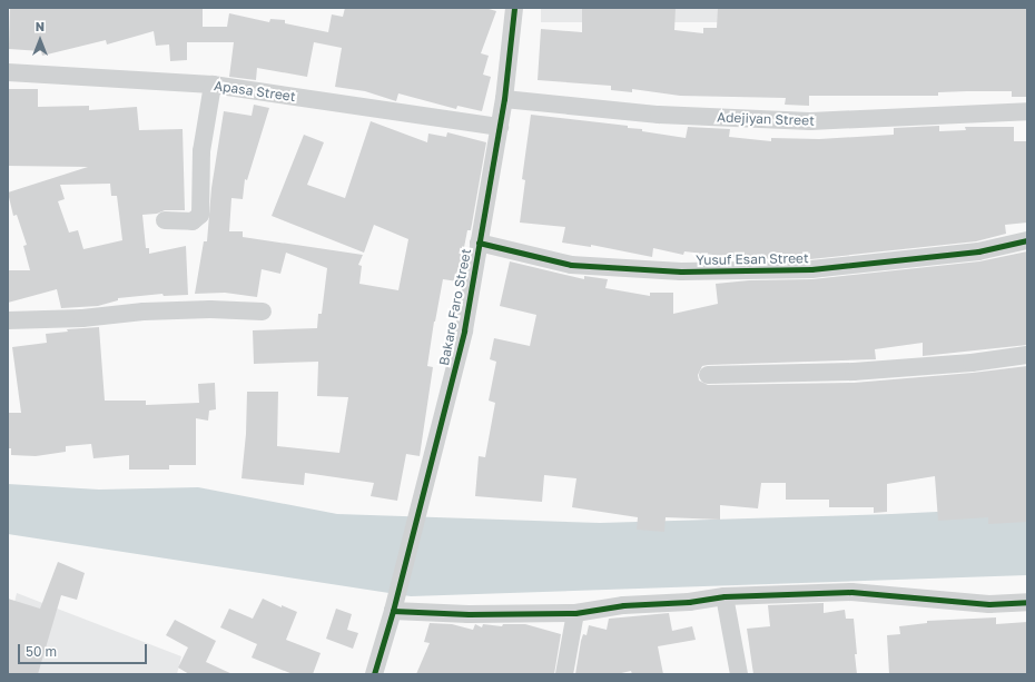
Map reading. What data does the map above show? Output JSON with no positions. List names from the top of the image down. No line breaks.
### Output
{"streets":{"street":["Apasa Street","Adejiyan Street","Yusuf Esan Street","Bakare Faro Street"]},"crossings":[["Apasa Street","Bakare Faro Street"],["Adejiyan Street","Bakare Faro Street"],["Yusuf Esan Street","Bakare Faro Street"]],"scale_bar":"50 m","north":"top"}
